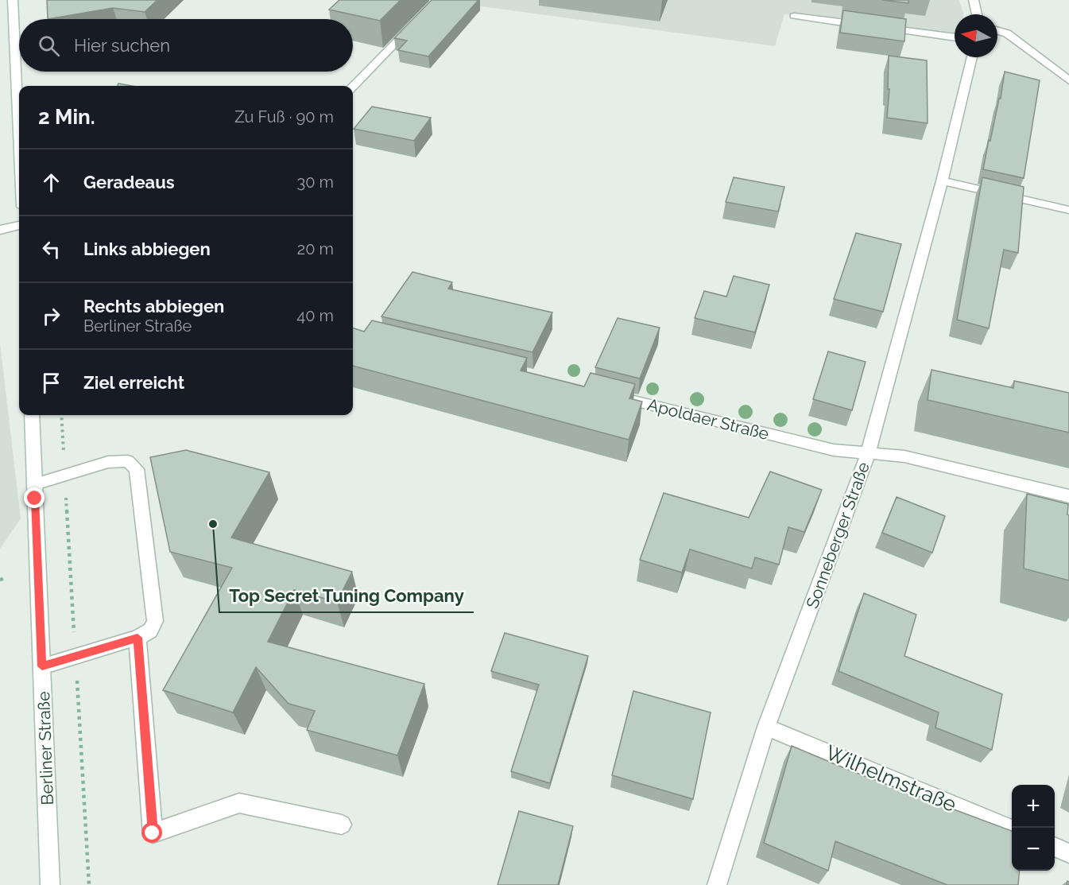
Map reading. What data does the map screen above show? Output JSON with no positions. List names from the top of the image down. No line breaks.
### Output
{"streets":{"street":["Apoldaer Straße","Sonneberger Straße","Berliner Straße","Wilhelmstraße"]},"crossings":[["Apoldaer Straße","Sonneberger Straße"],["Sonneberger Straße","Wilhelmstraße"]],"places":["Top Secret Tuning Company"],"north":"left","page":{"search":"Hier suchen","heading":["2 Min.","Zu Fuß · 90 m"],"list":[["Geradeaus","30 m"],["Links abbiegen","20 m"],["Rechts abbiegen","Berliner Straße","40 m"],"Ziel erreicht"],"map_buttons":["+","−"]}}
